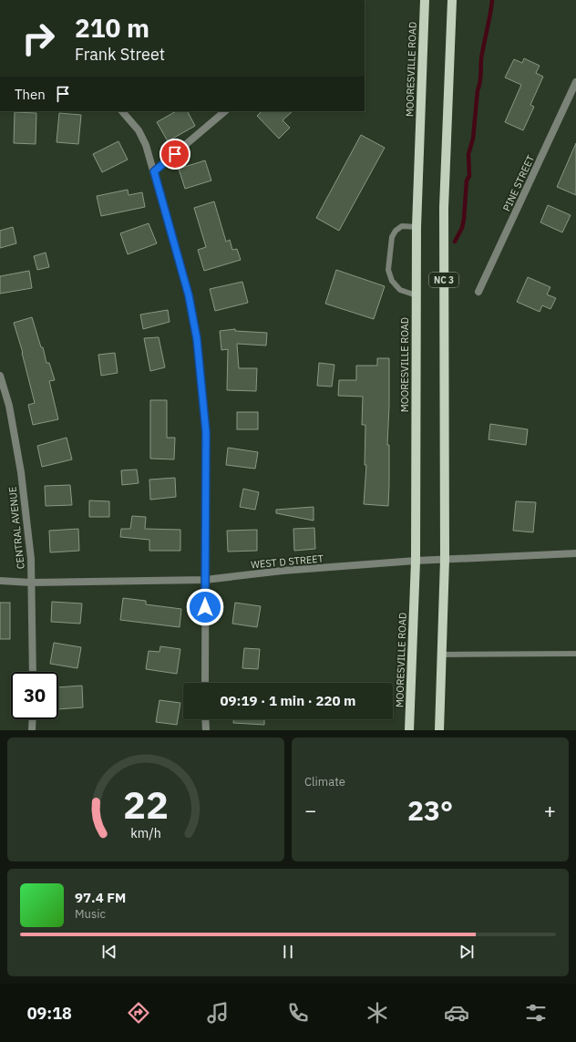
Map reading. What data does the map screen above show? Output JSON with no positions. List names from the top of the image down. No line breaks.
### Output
{"streets":{"main road":["MOORESVILLE ROAD","NC 3"],"street":["PINE STREET","CENTRAL AVENUE","WEST D STREET"]},"crossings":[["MOORESVILLE ROAD","WEST D STREET"],["NC 3","WEST D STREET"],["CENTRAL AVENUE","WEST D STREET"]],"page":{"turn":["210 m","Frank Street"],"then":"Then","limit":"30","trip":"09:19 · 1 min · 220 m","tile":"Climate","heat":["−","23°","+"],"song":["97.4 FM","Music"],"tabs":"09:18","gauge":["22","km/h"]}}
